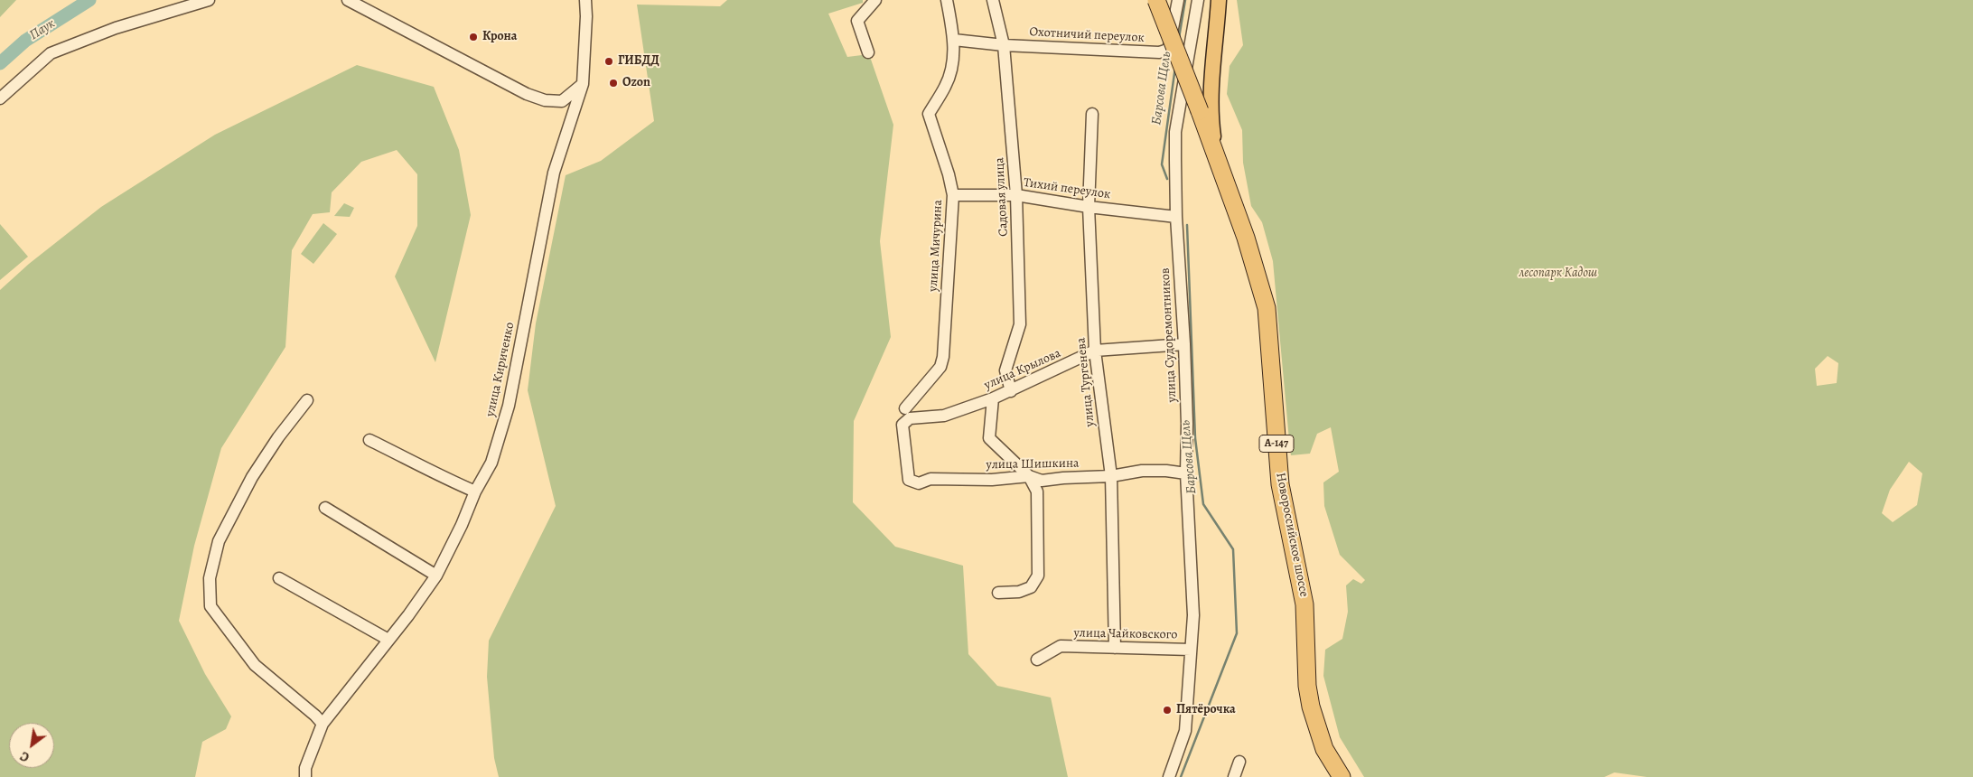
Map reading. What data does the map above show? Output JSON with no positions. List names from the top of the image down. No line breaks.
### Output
{"streets":{"highway":["А-147","Новороссийское шоссе"],"street":["Охотничий переулок","Тихий переулок","Садовая улица","улица Мичурина","улица Судоремонтников","улица Кириченко","улица Крылова","улица Тургенева","улица Шишкина","улица Чайковского"]},"crossings":[["Охотничий переулок","Садовая улица"],["Охотничий переулок","улица Мичурина"],["Тихий переулок","Садовая улица"],["Тихий переулок","улица Мичурина"],["Тихий переулок","улица Судоремонтников"],["Тихий переулок","улица Тургенева"],["Садовая улица","улица Крылова"],["улица Судоремонтников","улица Крылова"],["улица Судоремонтников","улица Шишкина"],["улица Судоремонтников","улица Чайковского"],["улица Крылова","улица Тургенева"],["улица Крылова","улица Шишкина"],["улица Тургенева","улица Шишкина"],["улица Тургенева","улица Чайковского"]],"water":["Паук","Барсова Щель"],"parks":["лесопарк Кадош"],"places":["Крона","ГИБДД","Ozon","Пятёрочка"],"north":"bottom left"}
